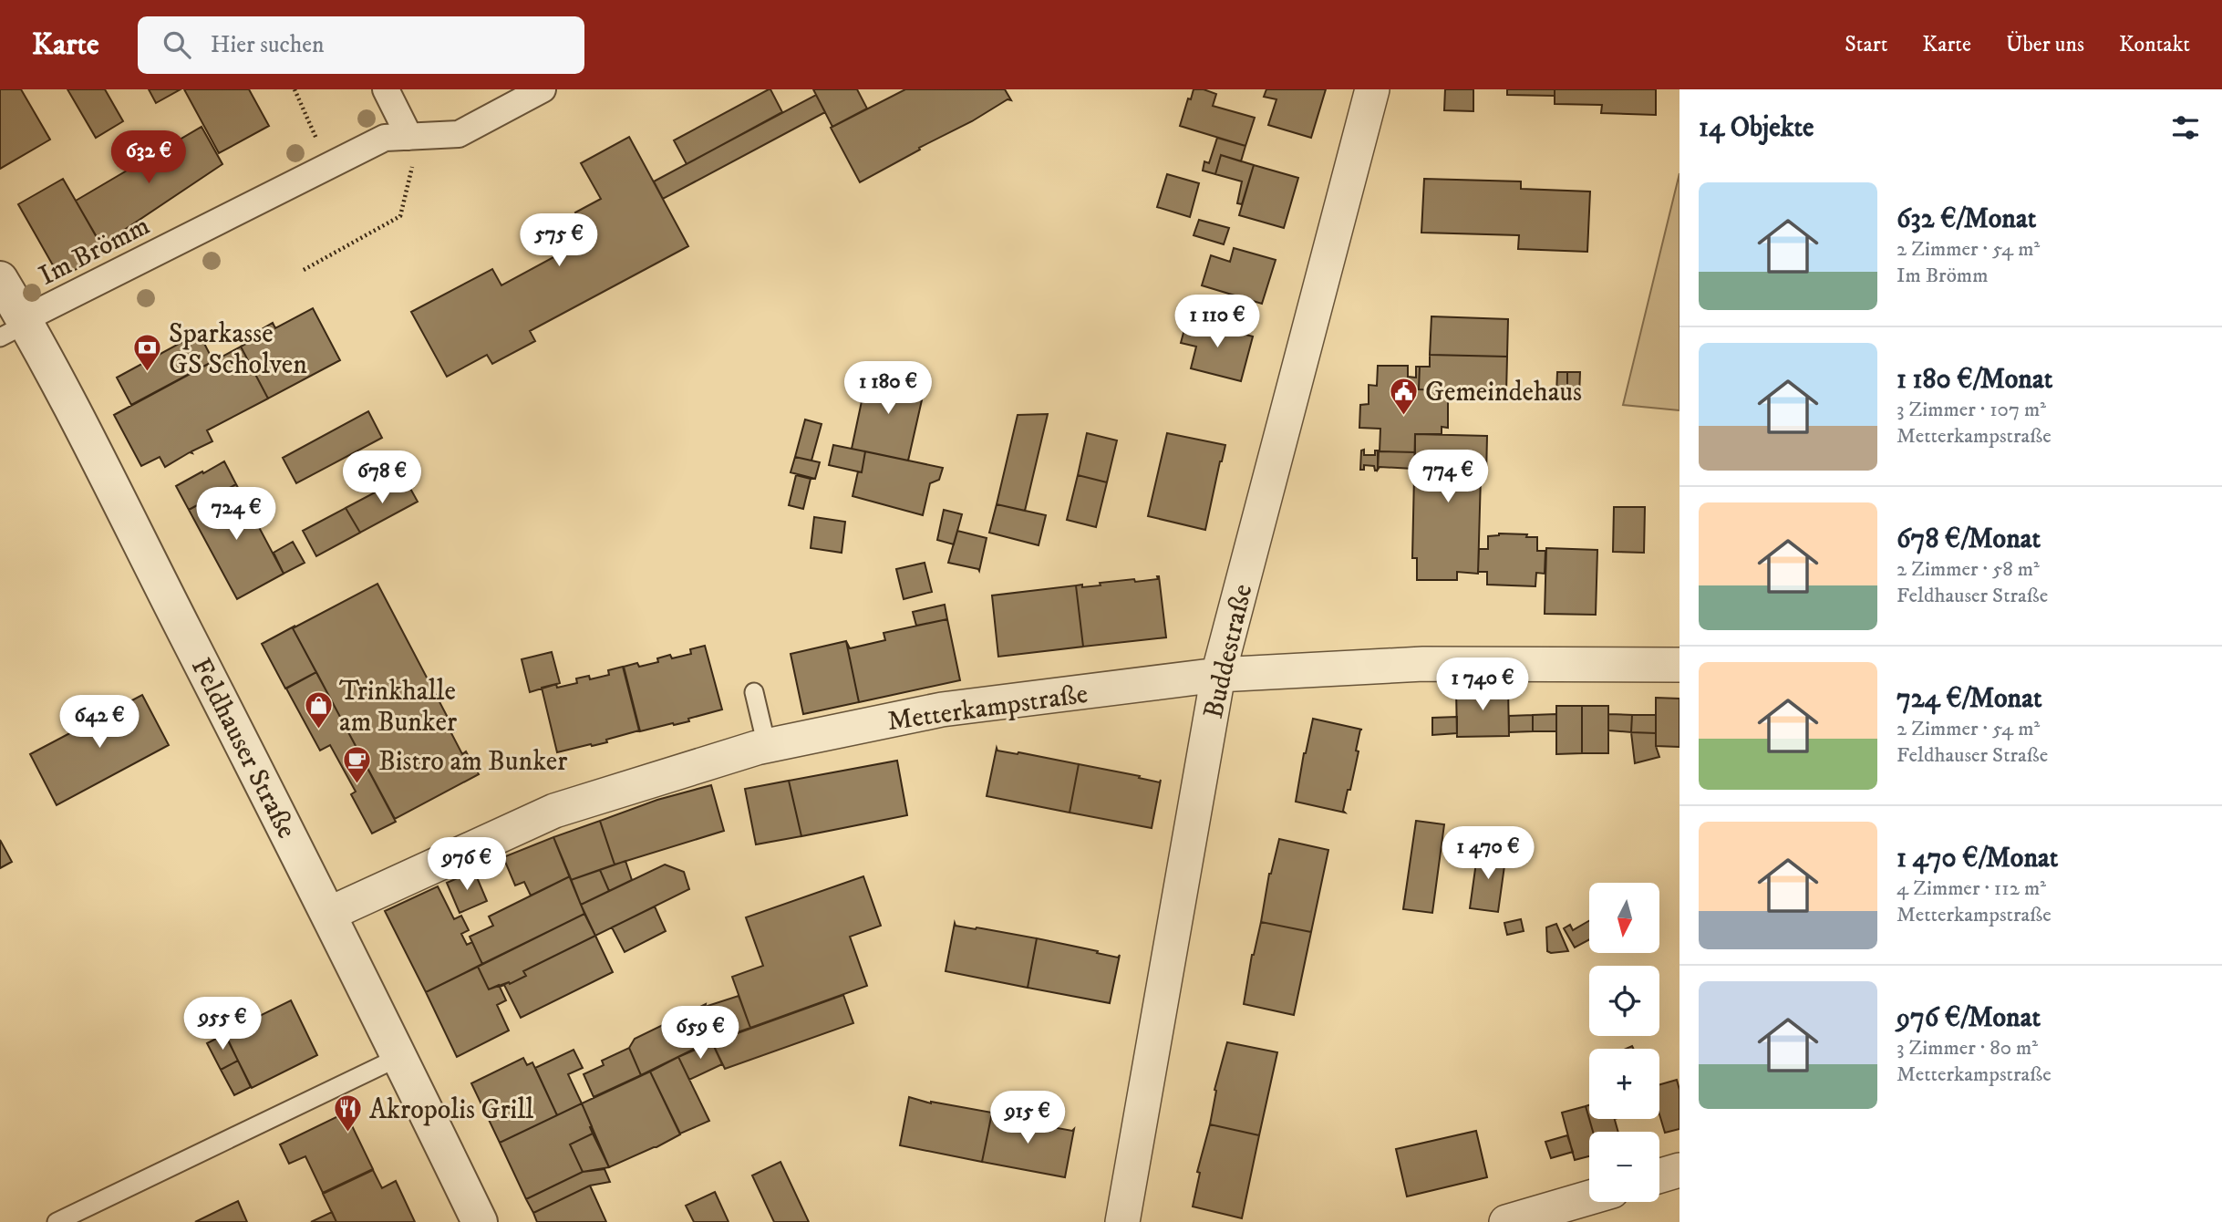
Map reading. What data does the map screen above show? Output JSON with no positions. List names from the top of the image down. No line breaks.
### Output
{"streets":{"street":["Im Brömm","Buddestraße","Metterkampstraße","Feldhauser Straße"]},"crossings":[["Im Brömm","Feldhauser Straße"],["Buddestraße","Metterkampstraße"],["Metterkampstraße","Feldhauser Straße"]],"places":{"bank":["Sparkasse GS Scholven"],"public building":["Gemeindehaus"],"shop":["Trinkhalle am Bunker"],"cafe":["Bistro am Bunker"],"restaurant":["Akropolis Grill"]},"north":"bottom","page":{"header":"Karte","search":"Hier suchen","nav":["Start","Karte","Über uns","Kontakt"],"heading":"14 Objekte","price":["632 €","575 €","1 110 €","1 180 €","774 €","678 €","724 €","1 740 €","642 €","1 470 €","976 €","955 €","659 €","915 €"],"list":[{"name":"632 €/Monat","note":"2 Zimmer · 54 m² · Im Brömm"},{"name":"1 180 €/Monat","note":"3 Zimmer · 107 m² · Metterkampstraße"},{"name":"678 €/Monat","note":"2 Zimmer · 58 m² · Feldhauser Straße"},{"name":"724 €/Monat","note":"2 Zimmer · 54 m² · Feldhauser Straße"},{"name":"1 470 €/Monat","note":"4 Zimmer · 112 m² · Metterkampstraße"},{"name":"976 €/Monat","note":"3 Zimmer · 80 m² · Metterkampstraße"}],"map_buttons":["+","−"]}}
